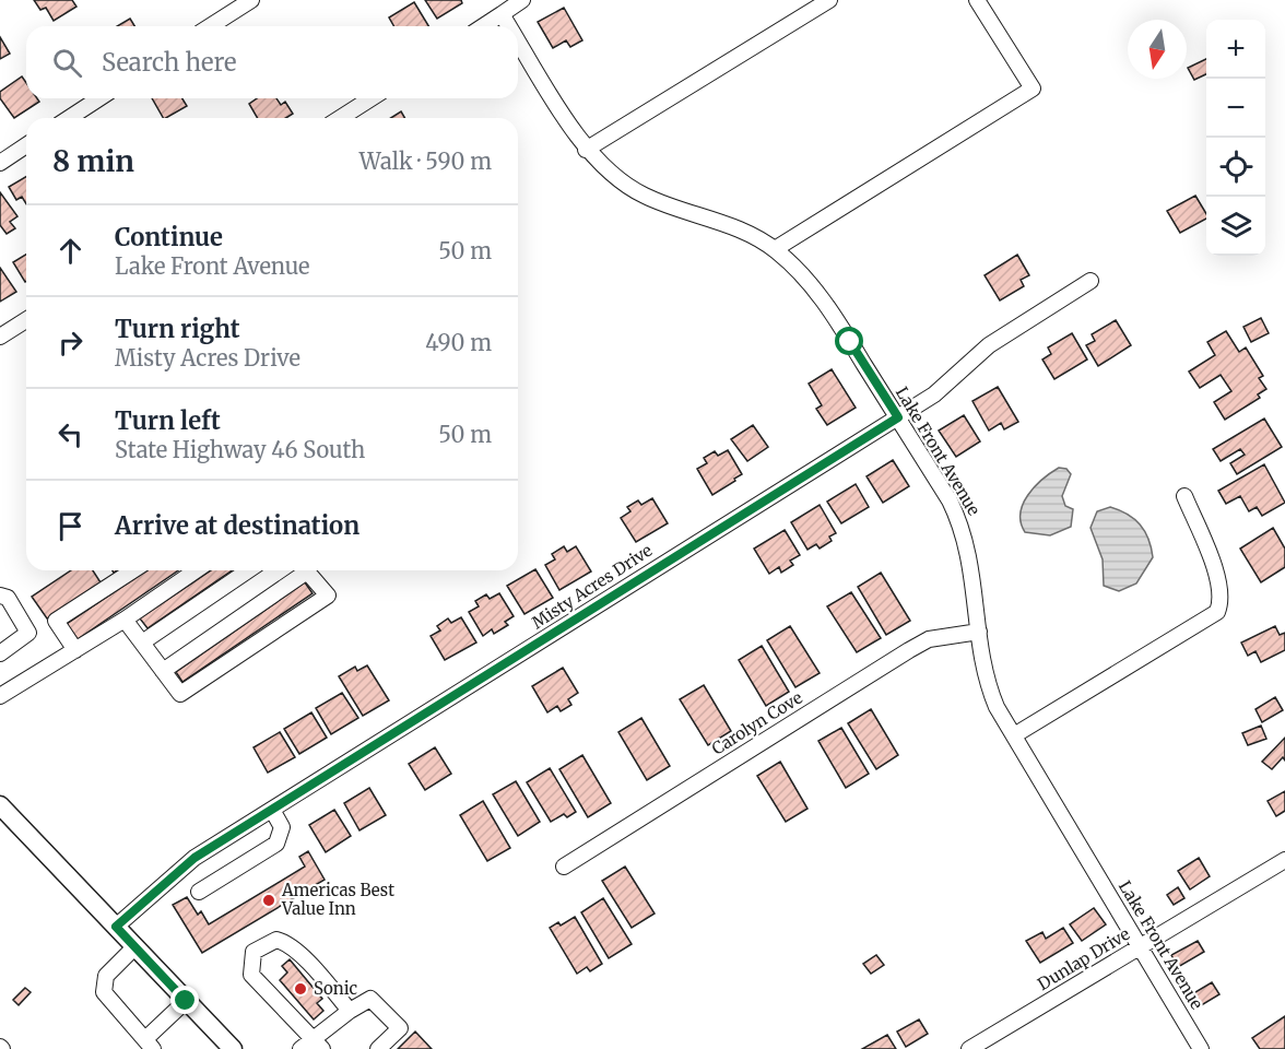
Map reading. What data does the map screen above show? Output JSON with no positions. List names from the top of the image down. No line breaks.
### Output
{"streets":{"street":["Lake Front Avenue","Misty Acres Drive","Carolyn Cove","Dunlap Drive"]},"crossings":[["Lake Front Avenue","Misty Acres Drive"],["Lake Front Avenue","Carolyn Cove"],["Lake Front Avenue","Dunlap Drive"]],"places":["Americas Best Value Inn","Sonic"],"north":"bottom","page":{"map_buttons":["+","−"],"search":"Search here","heading":["8 min","Walk · 590 m"],"list":[["Continue","Lake Front Avenue","50 m"],["Turn right","Misty Acres Drive","490 m"],["Turn left","State Highway 46 South","50 m"],"Arrive at destination"]}}
